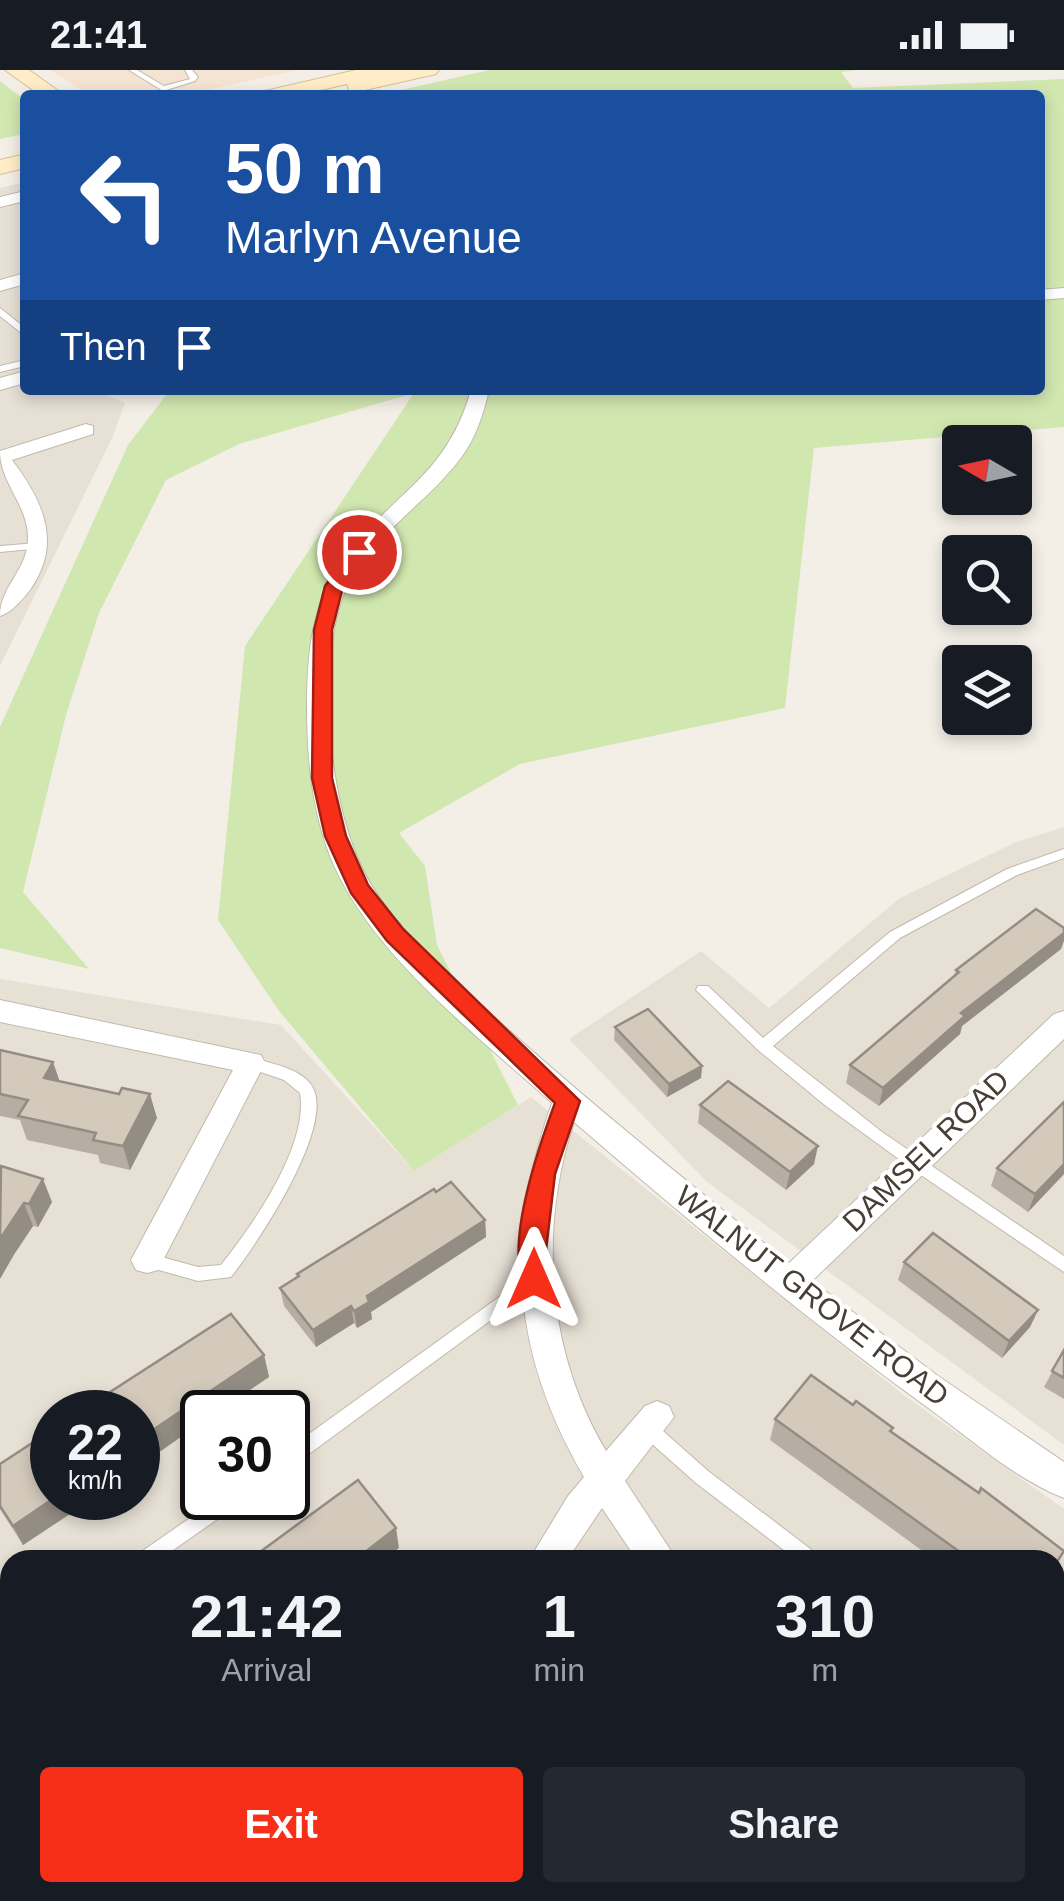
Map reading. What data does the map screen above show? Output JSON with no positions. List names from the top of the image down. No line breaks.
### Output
{"streets":{"street":["DAMSEL ROAD","WALNUT GROVE ROAD"]},"crossings":[["DAMSEL ROAD","WALNUT GROVE ROAD"]],"north":"left","page":{"status":"21:41","turn":["50 m","Marlyn Avenue"],"then":"Then","speed":"22 km/h","limit":"30","eta":["21:42","Arrival","1","min","310","m"],"buttons":["Exit","Share"]}}
